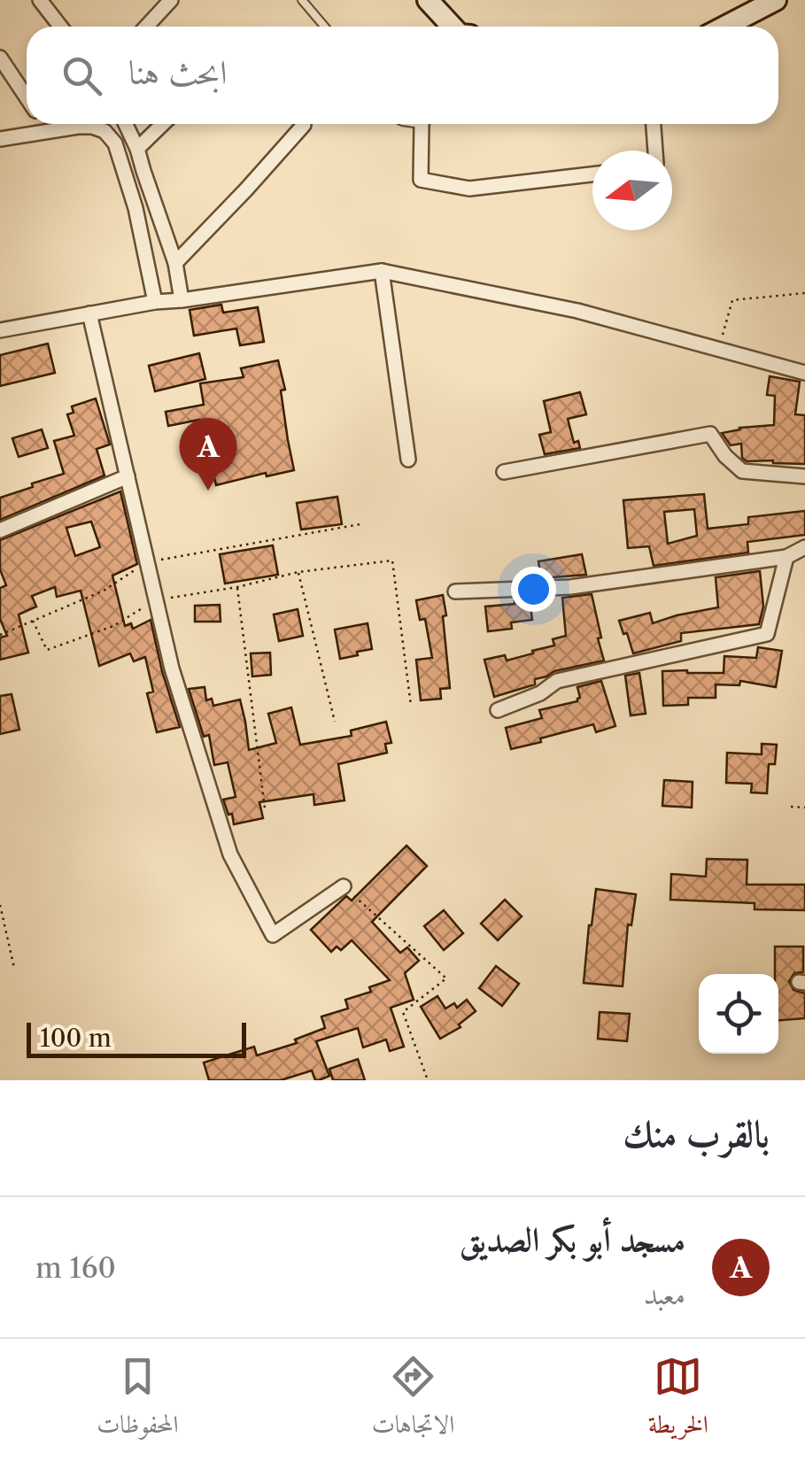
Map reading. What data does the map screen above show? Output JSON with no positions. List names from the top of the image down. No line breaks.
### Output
{"scale_bar":"100 m","north":"left","page":{"search":"ابحث هنا","pins":"A","scale":"100 m","heading":"بالقرب منك","list":[{"mark":"A","name":"مسجد أبو بكر الصديق","note":"معبد","value":"160 m"}],"nav":["الخريطة","الاتجاهات","المحفوظات"]}}
